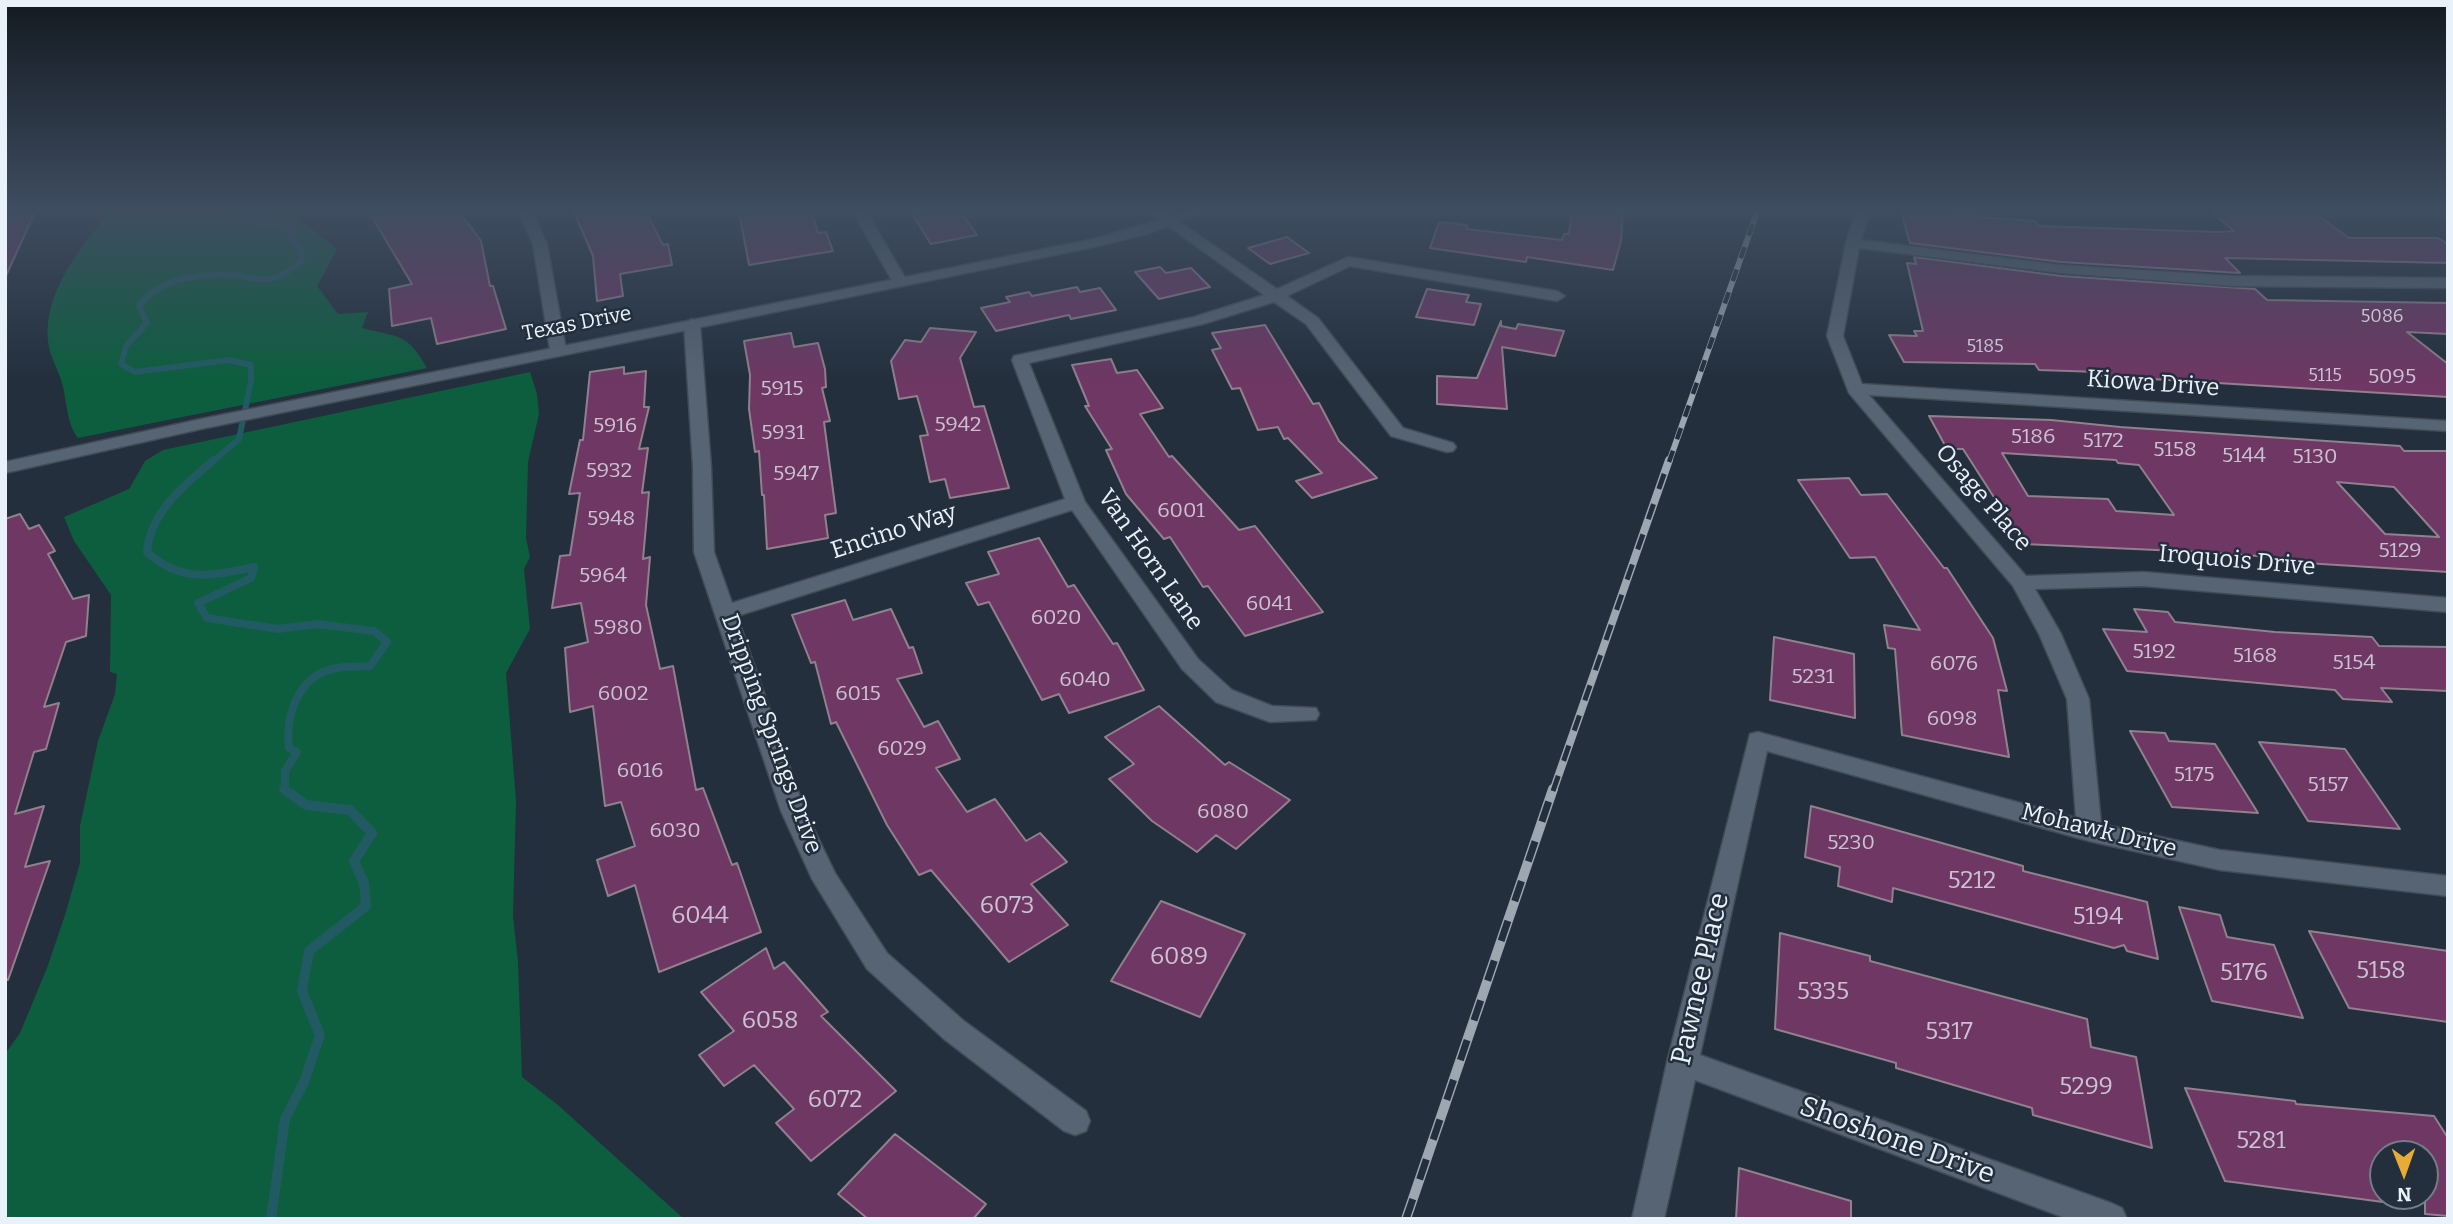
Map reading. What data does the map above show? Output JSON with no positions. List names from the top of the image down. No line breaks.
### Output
{"streets":{"street":["Texas Drive","Kiowa Drive","Osage Place","Encino Way","Van Horn Lane","Iroquois Drive","Dripping Springs Drive","Mohawk Drive","Pawnee Place","Shoshone Drive"]},"crossings":[["Texas Drive","Dripping Springs Drive"],["Kiowa Drive","Osage Place"],["Osage Place","Iroquois Drive"],["Osage Place","Mohawk Drive"],["Encino Way","Van Horn Lane"],["Encino Way","Dripping Springs Drive"],["Mohawk Drive","Pawnee Place"],["Pawnee Place","Shoshone Drive"]],"house_numbers":["5086","5185","5115","5095","5915","5942","5916","5931","5186","5172","5158","5144","5130","5932","5947","6001","5948","5129","5964","6041","6020","5980","5192","5168","5154","6076","5231","6040","6002","6015","6098","6029","6016","5175","5157","6080","6030","5230","5212","6073","6044","5194","6089","5158","5176","5335","6058","5317","5299","6072","5281"],"north":"bottom"}
